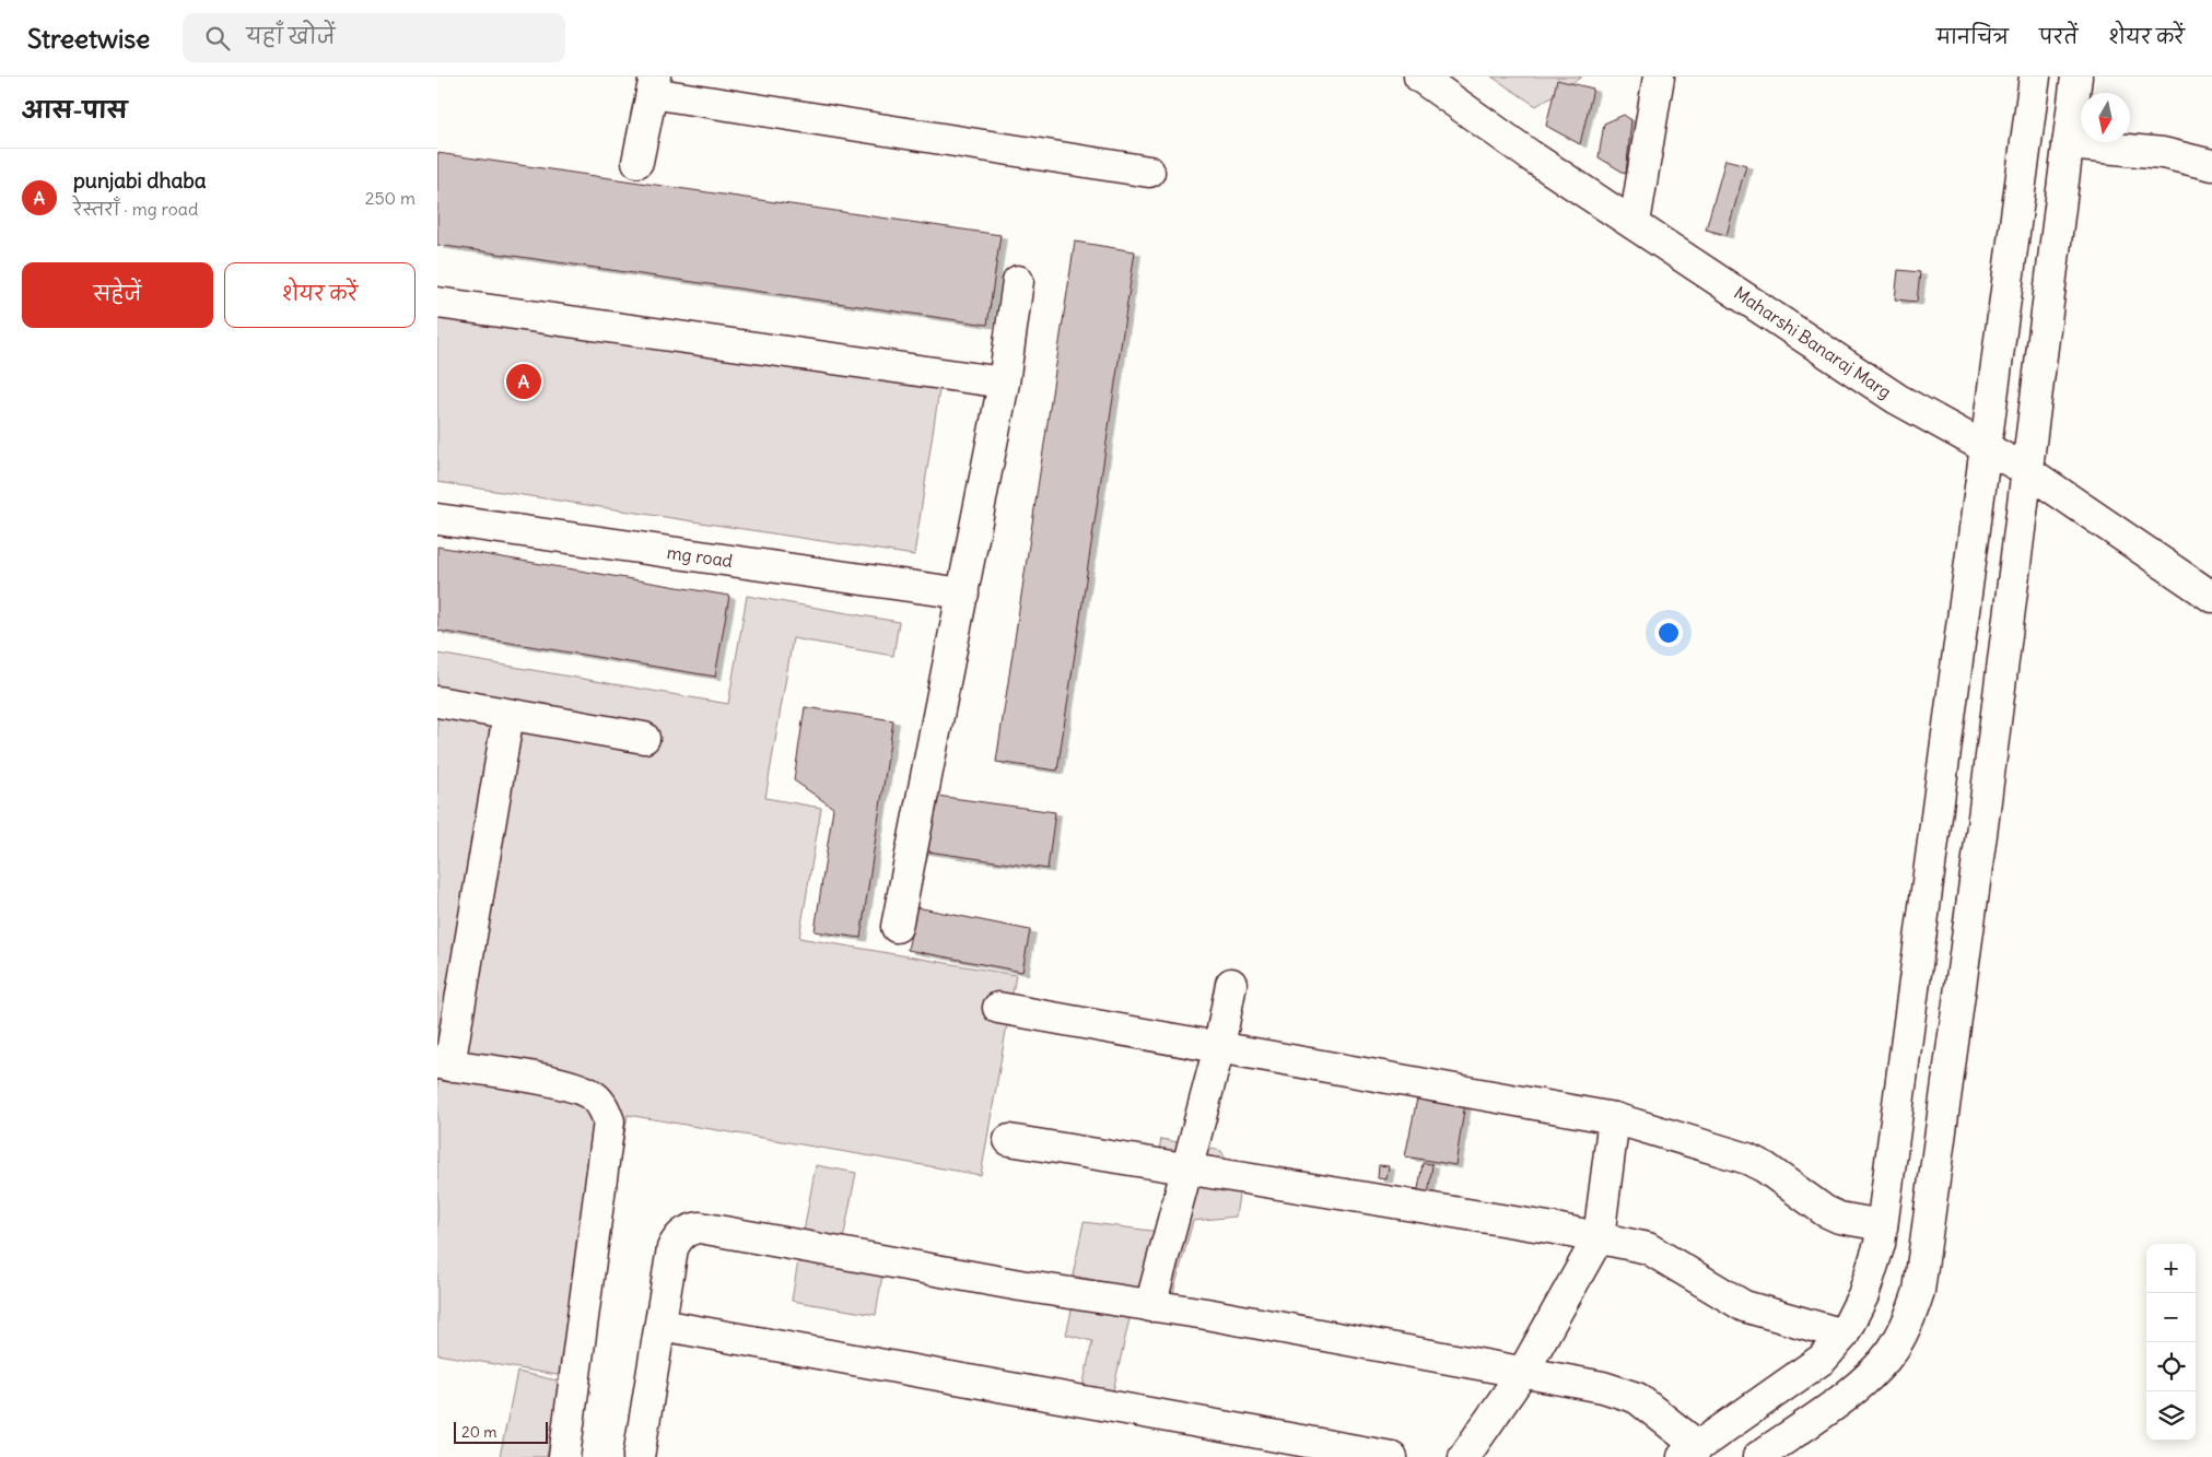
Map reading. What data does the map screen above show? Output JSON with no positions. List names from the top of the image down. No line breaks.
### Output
{"streets":{"street":["Maharshi Banaraj Marg","mg road"]},"scale_bar":"20 m","north":"bottom","page":{"header":"Streetwise","search":"यहाँ खोजें","nav":["मानचित्र","परतें","शेयर करें"],"heading":"आस-पास","list":[{"mark":"A","name":"punjabi dhaba","note":"रेस्तराँ · mg road","value":"250 m"}],"buttons":["सहेजें","शेयर करें"],"pins":"A","map_buttons":["+","−"],"scale":"20 m"}}
